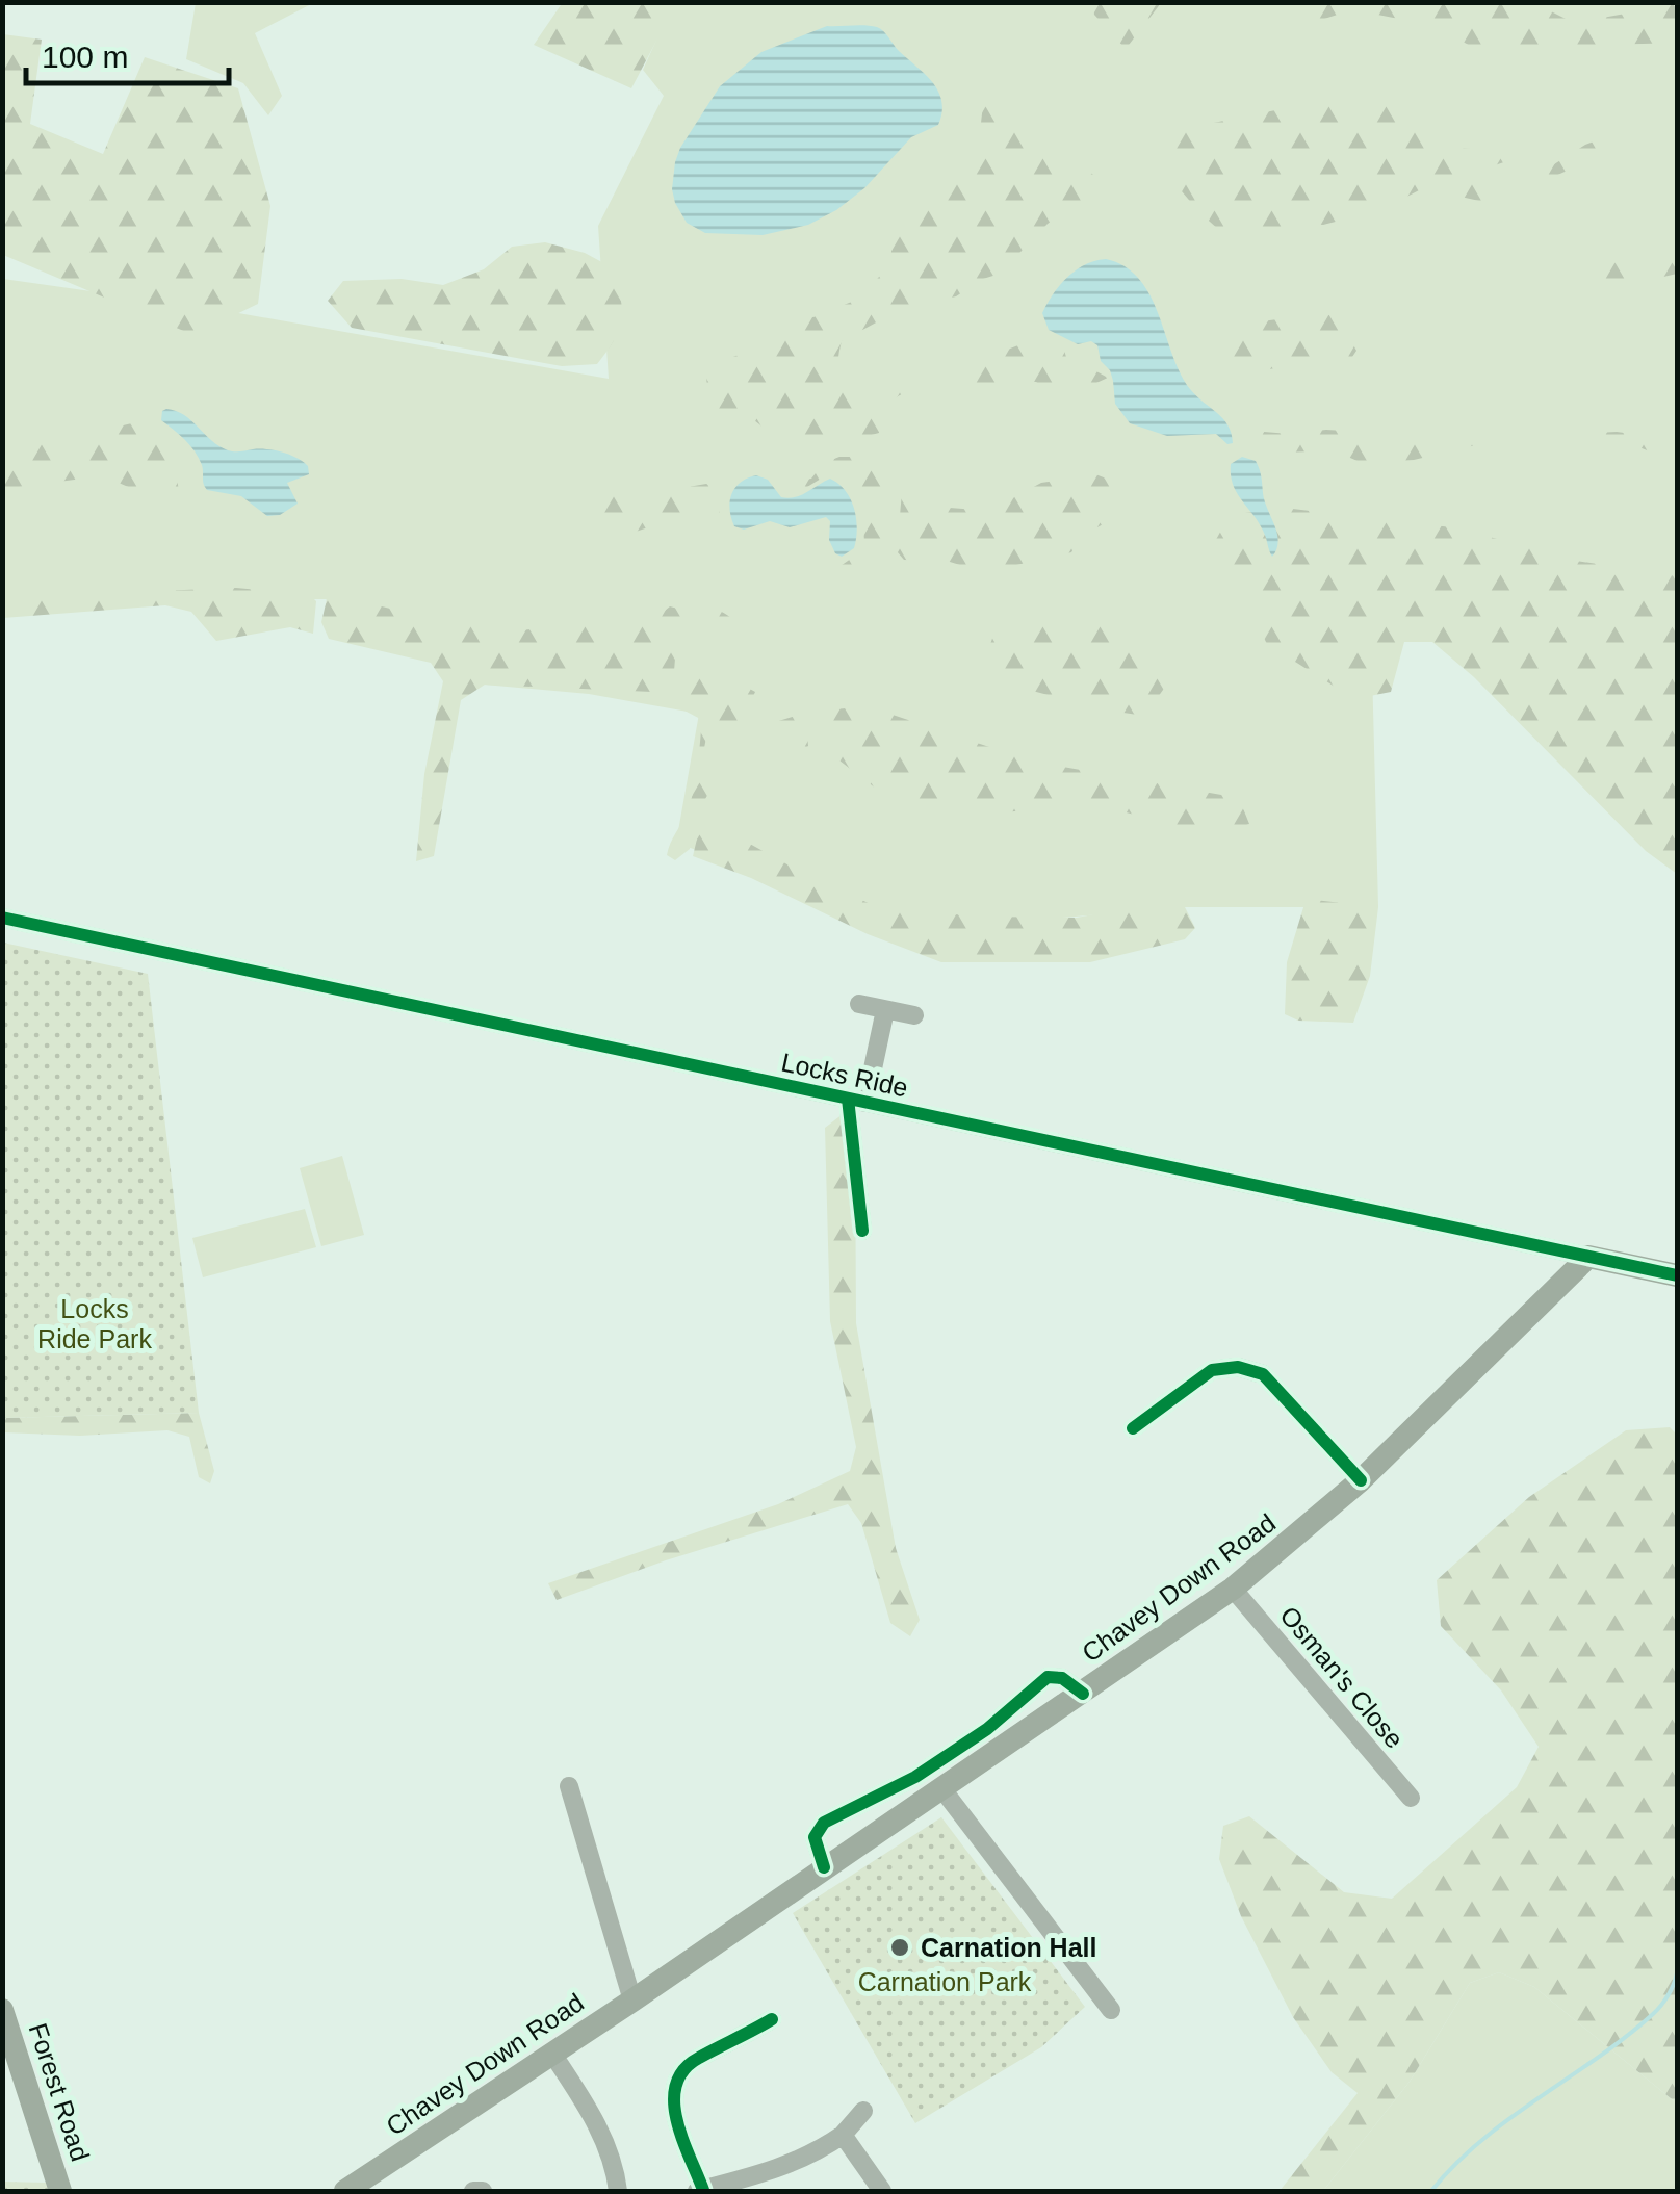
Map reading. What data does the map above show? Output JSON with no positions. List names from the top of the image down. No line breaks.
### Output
{"streets":{"main road":["Locks Ride","Chavey Down Road","Forest Road"],"street":["Osman's Close"]},"crossings":[["Locks Ride","Chavey Down Road"],["Chavey Down Road","Osman's Close"]],"parks":["Locks Ride Park","Carnation Park"],"places":["Carnation Hall"],"scale_bar":"100 m"}
